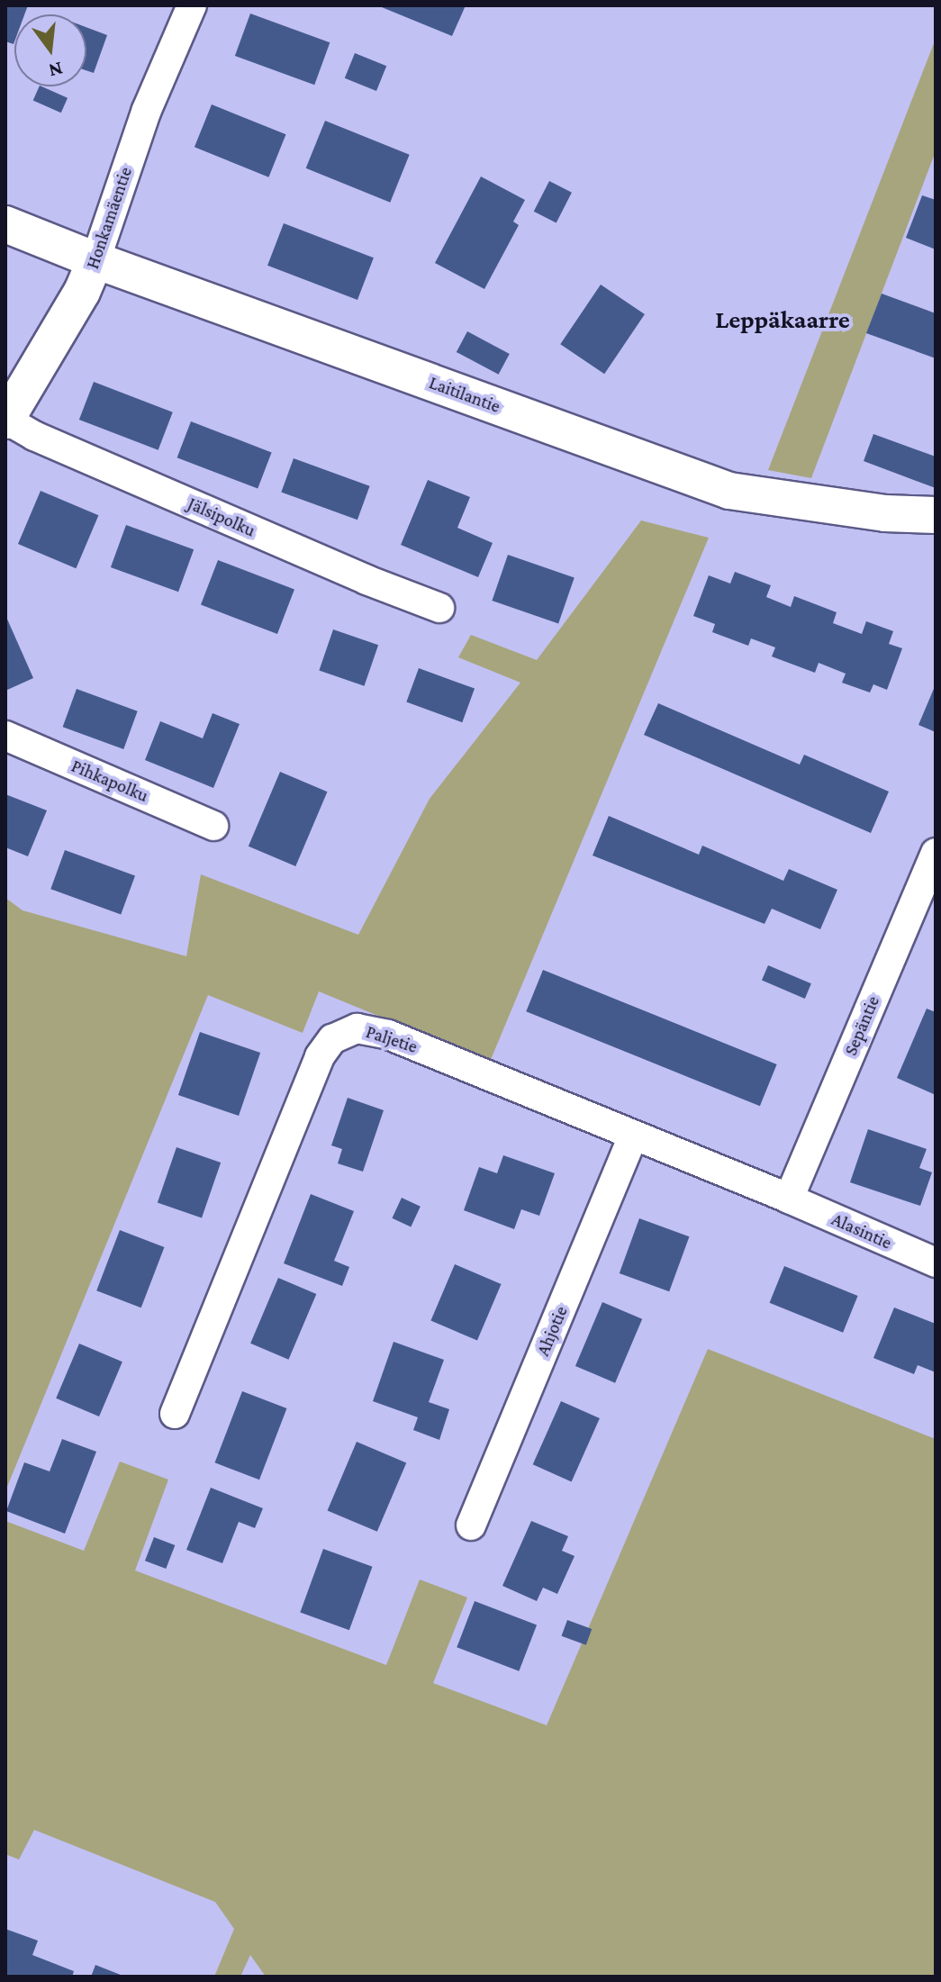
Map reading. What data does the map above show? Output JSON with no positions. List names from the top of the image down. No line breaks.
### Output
{"streets":{"street":["Honkamäentie","Laitilantie","Jälsipolku","Pihkapolku","Sepäntie","Paljetie","Alasintie","Ahjotie"]},"crossings":[["Honkamäentie","Laitilantie"],["Honkamäentie","Jälsipolku"],["Sepäntie","Paljetie"],["Sepäntie","Alasintie"],["Paljetie","Alasintie"],["Paljetie","Ahjotie"]],"districts":["Leppäkaarre"],"north":"bottom"}
